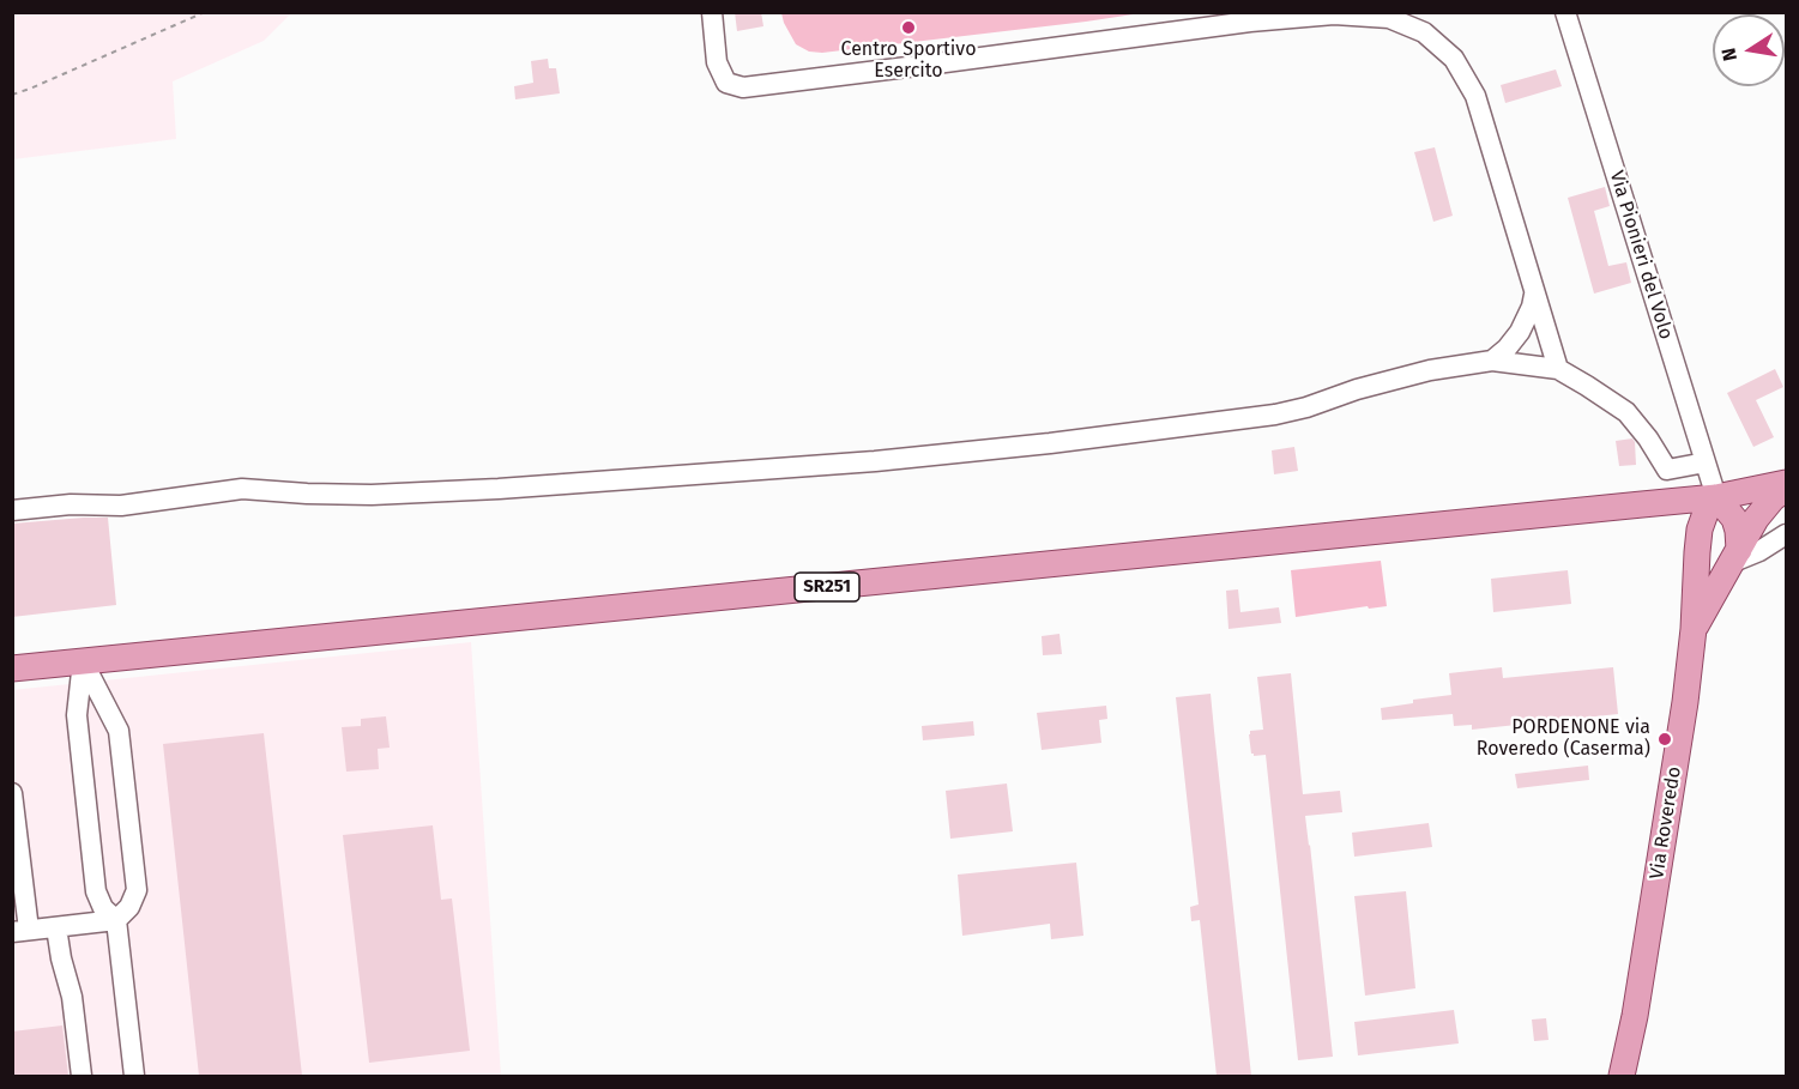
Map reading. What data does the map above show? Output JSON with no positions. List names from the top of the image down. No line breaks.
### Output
{"streets":{"main road":["SR251","Via Roveredo"],"street":["Via Pionieri del Volo"]},"crossings":[["Via Pionieri del Volo","SR251"],["Via Pionieri del Volo","Via Roveredo"],["SR251","Via Roveredo"]],"places":["Centro Sportivo Esercito","PORDENONE via Roveredo (Caserma)"],"north":"left"}
